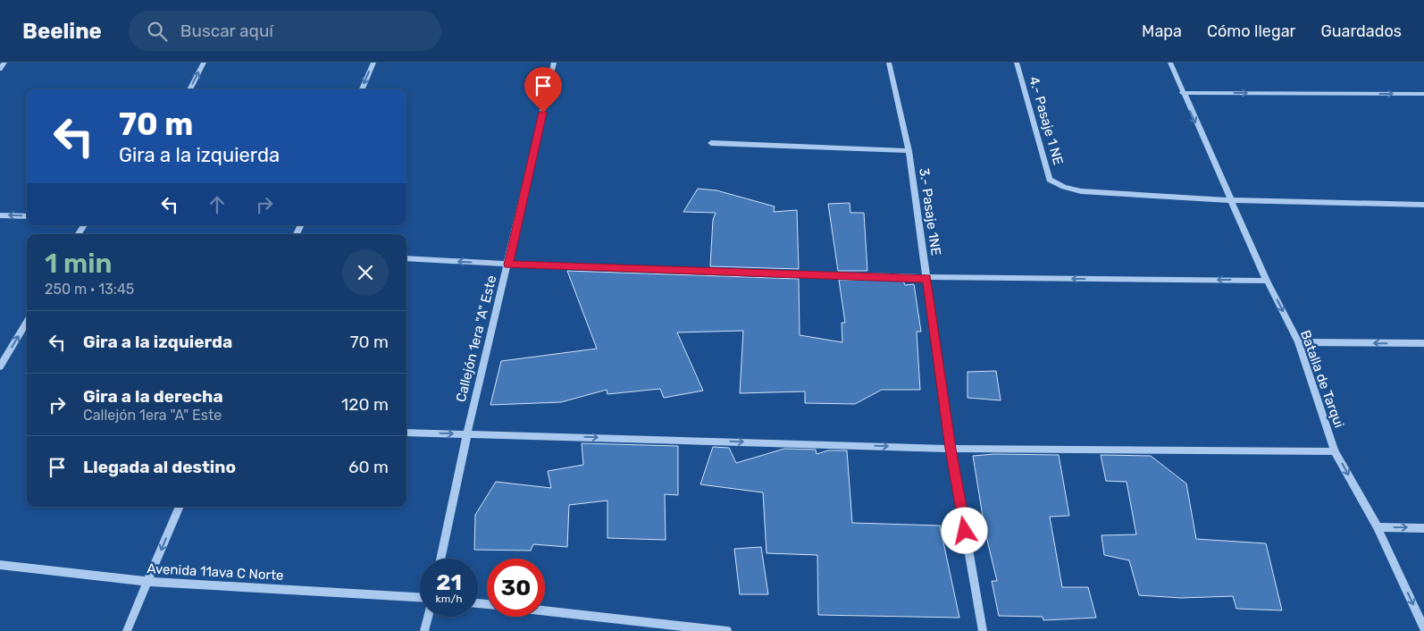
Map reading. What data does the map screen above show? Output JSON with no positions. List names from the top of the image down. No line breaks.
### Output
{"streets":{"street":["4.- Pasaje 1 NE","3.- Pasaje 1NE","Callejón 1era \"A\" Este","Batalla de Tarqui","Avenida 11ava C Norte"]},"crossings":[["4.- Pasaje 1 NE","Batalla de Tarqui"]],"one_way":["Batalla de Tarqui"],"page":{"header":"Beeline","search":"Buscar aquí","nav":["Mapa","Cómo llegar","Guardados"],"turn":["70 m","Gira a la izquierda"],"heading":["1 min","250 m · 13:45"],"list":[{"name":"Gira a la izquierda","value":"70 m"},{"name":"Gira a la derecha","note":"Callejón 1era \"A\" Este","value":"120 m"},{"name":"Llegada al destino","value":"60 m"}],"speed":"21 km/h","limit":"30"}}
